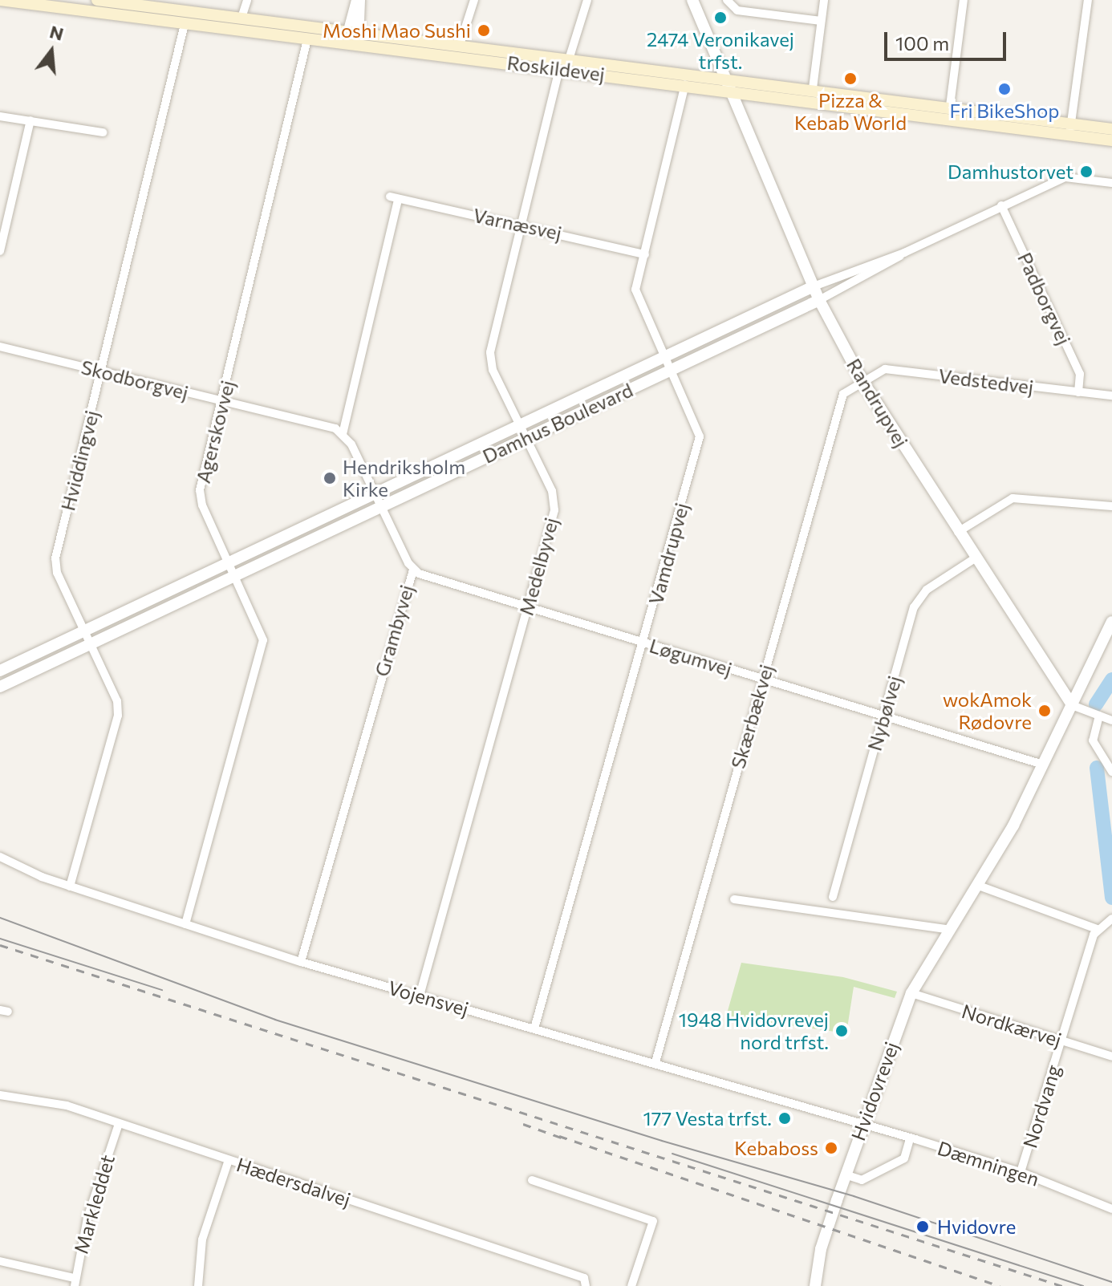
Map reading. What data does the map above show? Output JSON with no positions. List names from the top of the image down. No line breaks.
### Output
{"streets":{"main road":["Roskildevej"],"street":["Varnæsvej","Padborgvej","Skodborgvej","Vedstedvej","Randrupvej","Damhus Boulevard","Agerskovvej","Hviddingvej","Vamdrupvej","Medelbyvej","Grambyvej","Løgumvej","Nybølvej","Skærbækvej","Vojensvej","Nordkærvej","Hvidovrevej","Nordvang","Dæmningen","Hædersdalvej","Markleddet"]},"crossings":[["Roskildevej","Randrupvej"],["Roskildevej","Agerskovvej"],["Roskildevej","Hviddingvej"],["Roskildevej","Vamdrupvej"],["Roskildevej","Medelbyvej"],["Varnæsvej","Skodborgvej"],["Varnæsvej","Vamdrupvej"],["Varnæsvej","Medelbyvej"],["Varnæsvej","Grambyvej"],["Padborgvej","Vedstedvej"],["Padborgvej","Damhus Boulevard"],["Skodborgvej","Agerskovvej"],["Skodborgvej","Hviddingvej"],["Skodborgvej","Grambyvej"],["Vedstedvej","Randrupvej"],["Vedstedvej","Skærbækvej"],["Randrupvej","Damhus Boulevard"],["Randrupvej","Nybølvej"],["Randrupvej","Skærbækvej"],["Randrupvej","Hvidovrevej"],["Damhus Boulevard","Agerskovvej"],["Damhus Boulevard","Hviddingvej"],["Damhus Boulevard","Vamdrupvej"],["Damhus Boulevard","Medelbyvej"],["Damhus Boulevard","Grambyvej"],["Agerskovvej","Vojensvej"],["Hviddingvej","Vojensvej"],["Vamdrupvej","Løgumvej"],["Vamdrupvej","Vojensvej"],["Medelbyvej","Løgumvej"],["Medelbyvej","Vojensvej"],["Grambyvej","Løgumvej"],["Grambyvej","Vojensvej"],["Løgumvej","Nybølvej"],["Løgumvej","Skærbækvej"],["Løgumvej","Hvidovrevej"],["Skærbækvej","Vojensvej"],["Vojensvej","Hvidovrevej"],["Vojensvej","Dæmningen"],["Nordkærvej","Hvidovrevej"],["Nordkærvej","Nordvang"],["Hvidovrevej","Dæmningen"],["Nordvang","Dæmningen"],["Hædersdalvej","Markleddet"]],"places":["2474 Veronikavej trfst.","Moshi Mao Sushi","Pizza & Kebab World","Fri BikeShop","Damhustorvet","Hendriksholm Kirke","wokAmok Rødovre","1948 Hvidovrevej nord trfst.","177 Vesta trfst.","Kebaboss","Hvidovre"],"scale_bar":"100 m","north":"top"}
